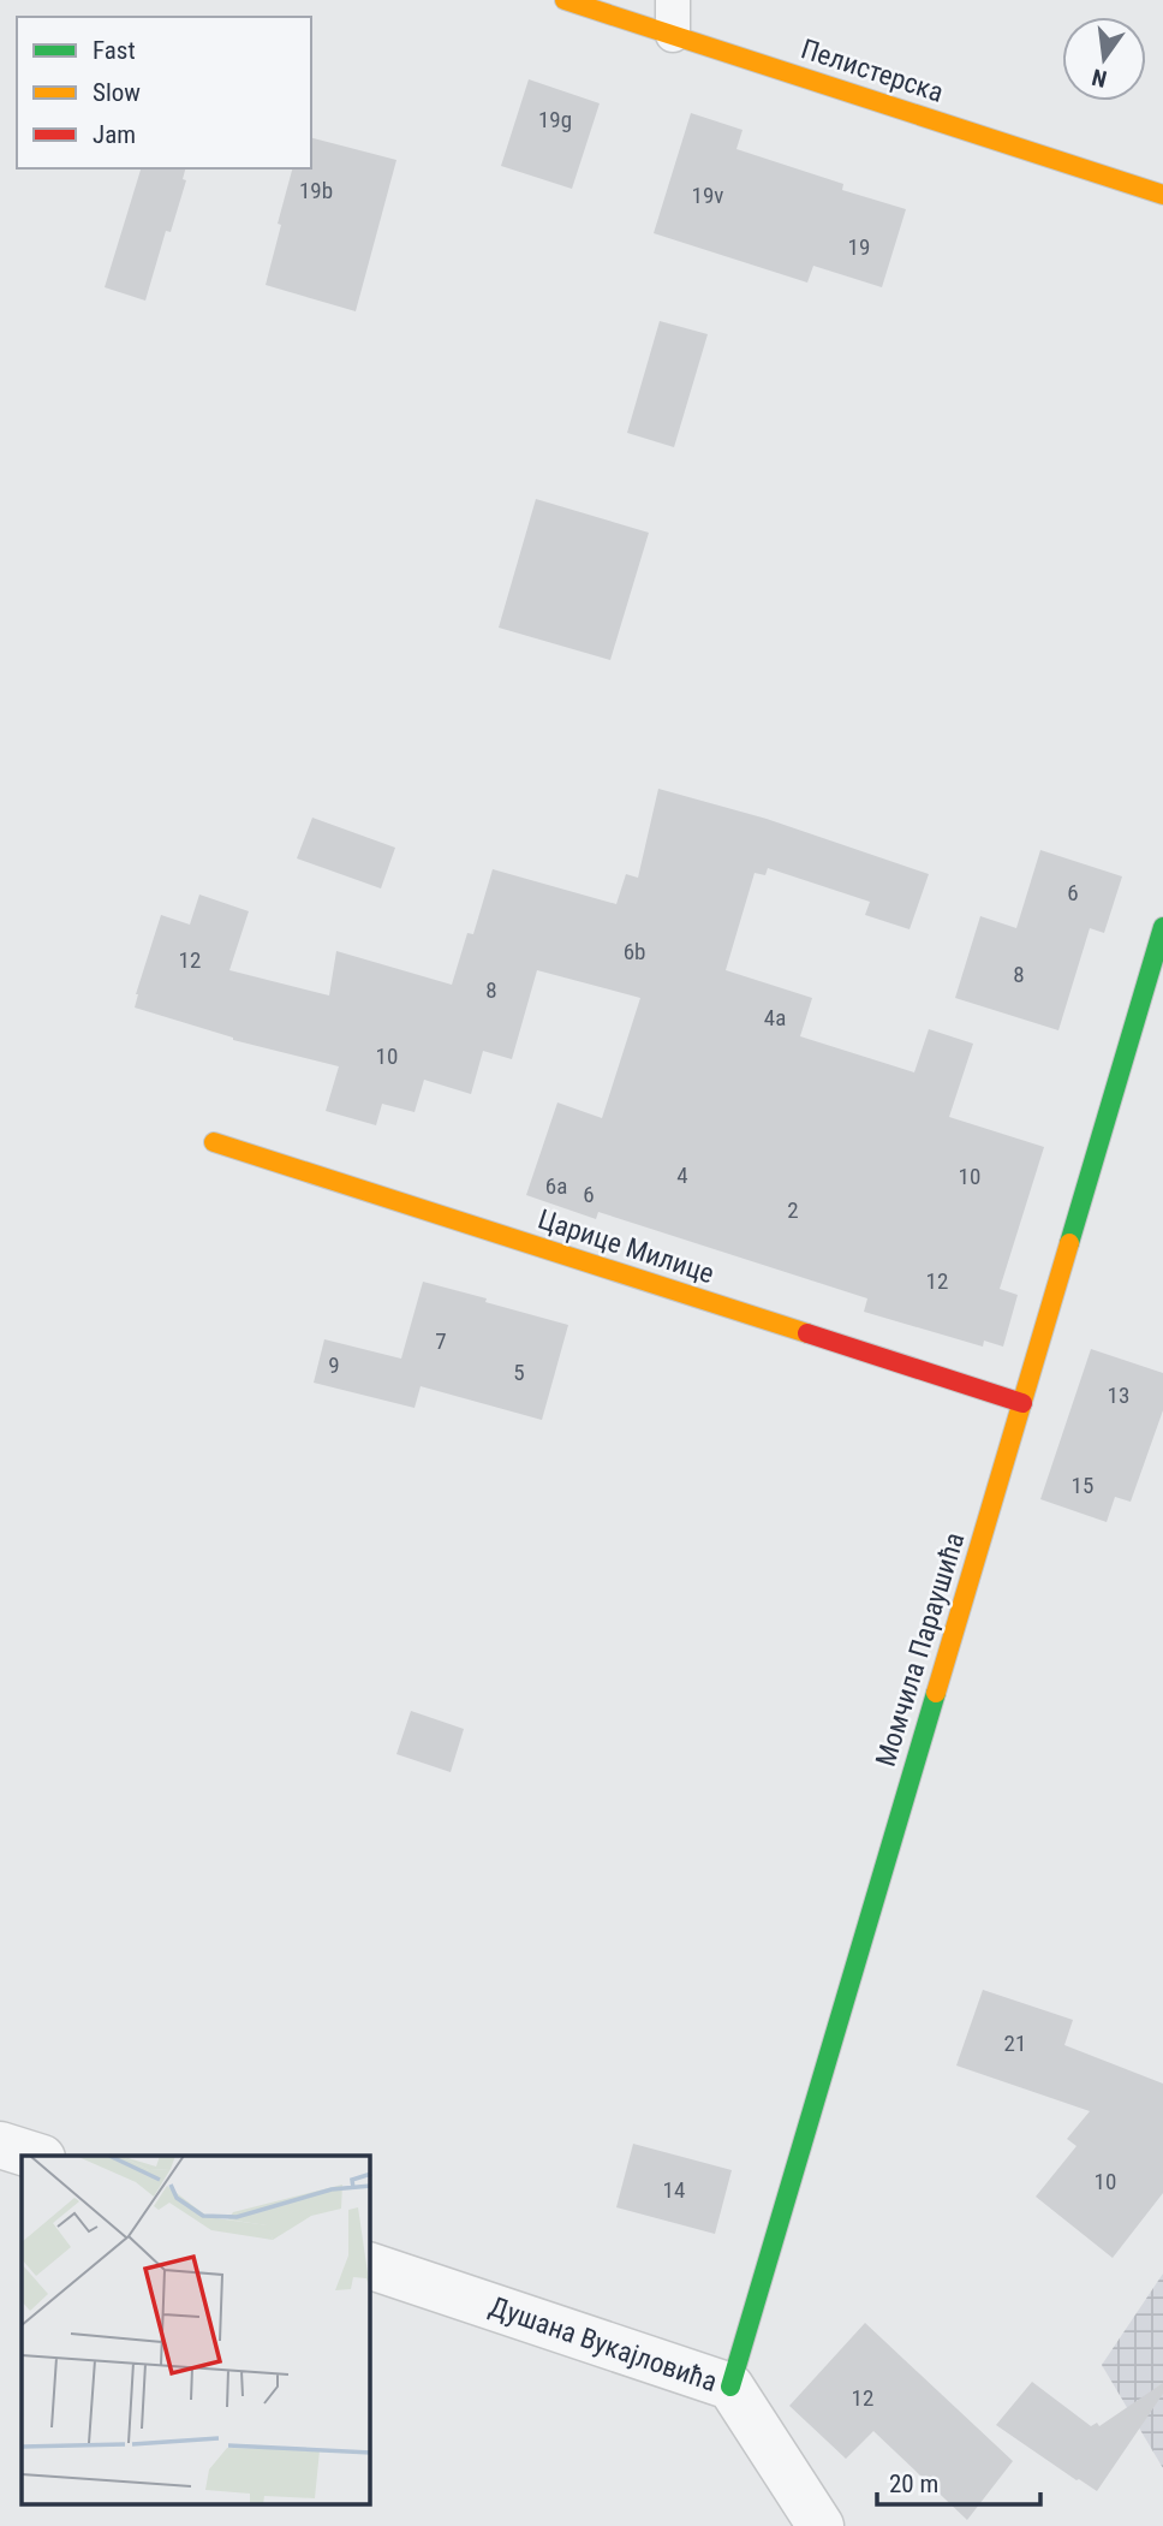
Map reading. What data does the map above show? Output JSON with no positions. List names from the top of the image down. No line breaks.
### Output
{"streets":{"street":["Пелистерска","Царице Милице","Момчила Параушића","Душана Вукајловића"]},"crossings":[["Царице Милице","Момчила Параушића"],["Момчила Параушића","Душана Вукајловића"]],"house_numbers":["19g","19b","19v","19","6","6b","12","8","8","4a","10","4","10","6a","6","2","12","7","9","5","13","15","21","10","14","12"],"legend":["Fast","Slow","Jam"],"scale_bar":"20 m","north":"bottom"}
